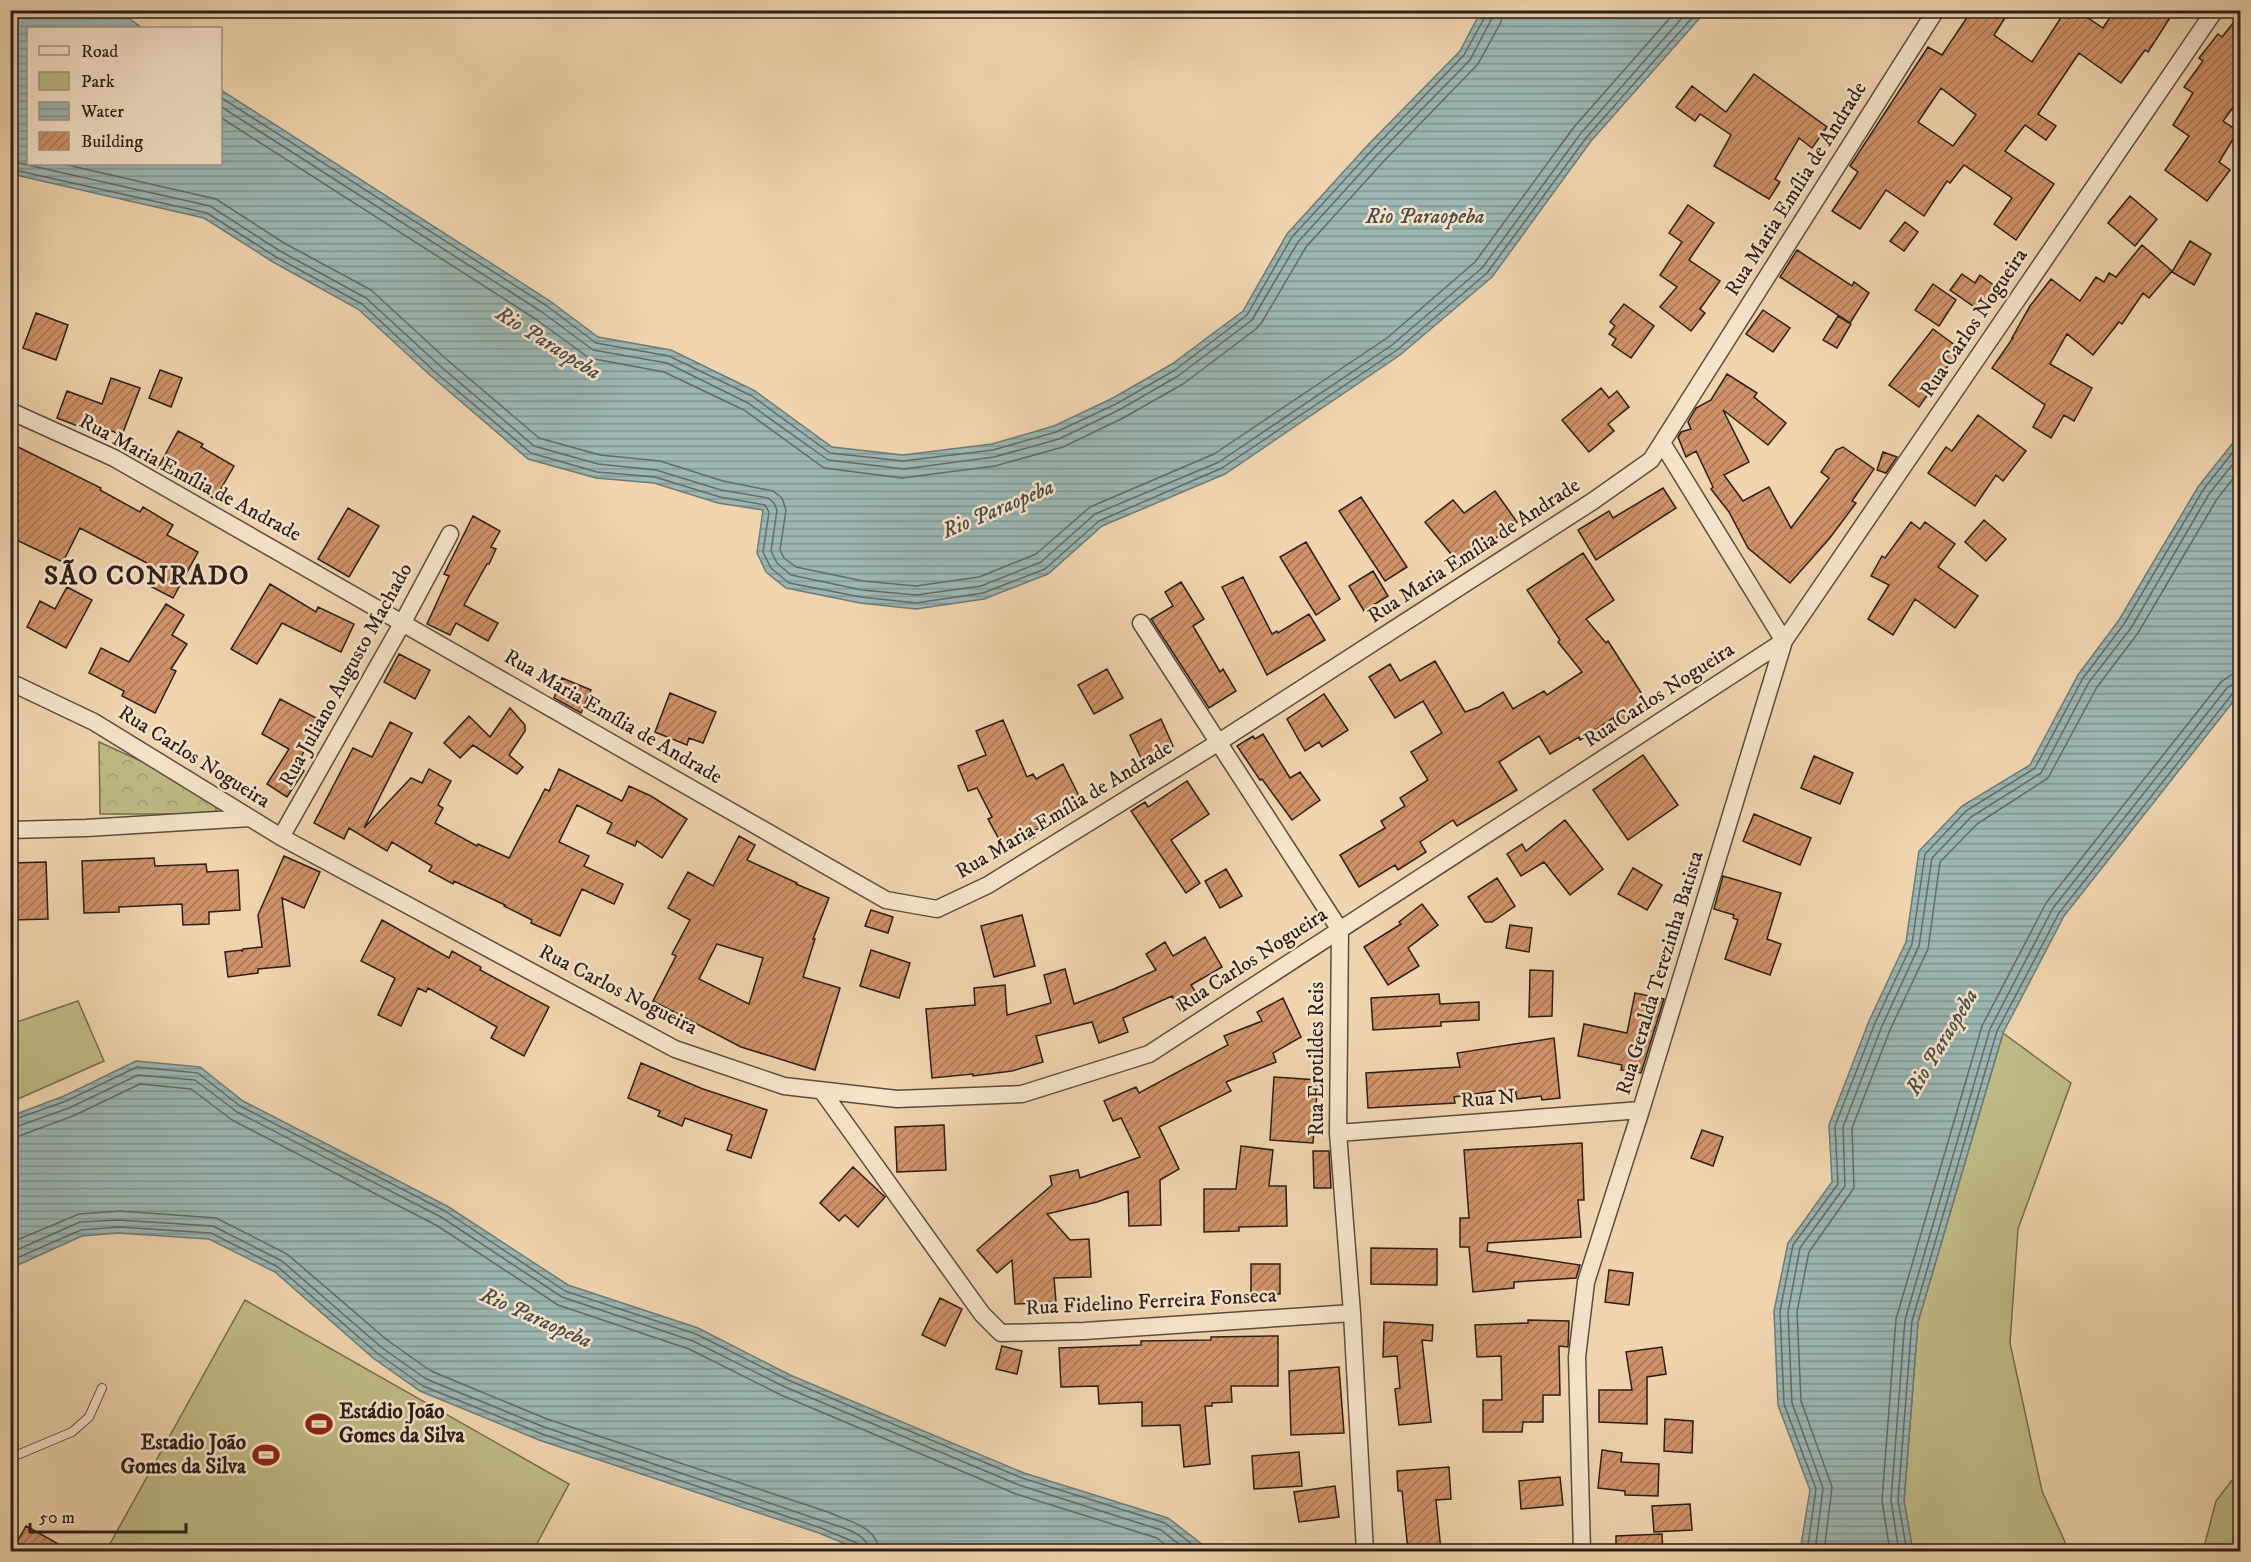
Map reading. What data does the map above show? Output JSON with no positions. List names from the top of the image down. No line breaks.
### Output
{"streets":{"street":["Rua Maria Emília de Andrade","Rua Carlos Nogueira","Rua Juliano Augusto Machado","Rua Geralda Terezinha Batista","Rua Erotildes Reis","Rua N","Rua Fidelino Ferreira Fonseca"]},"crossings":[["Rua Maria Emília de Andrade","Rua Juliano Augusto Machado"],["Rua Carlos Nogueira","Rua Juliano Augusto Machado"],["Rua Carlos Nogueira","Rua Geralda Terezinha Batista"],["Rua Carlos Nogueira","Rua Erotildes Reis"],["Rua Carlos Nogueira","Rua Fidelino Ferreira Fonseca"],["Rua Geralda Terezinha Batista","Rua N"],["Rua Erotildes Reis","Rua N"],["Rua Erotildes Reis","Rua Fidelino Ferreira Fonseca"]],"districts":["SÃO CONRADO"],"water":["Rio Paraopeba"],"places":{"sports":["Estádio João Gomes da Silva","Estadio João Gomes da Silva"]},"legend":["Road","Park","Water","Building"],"scale_bar":"50 m"}
